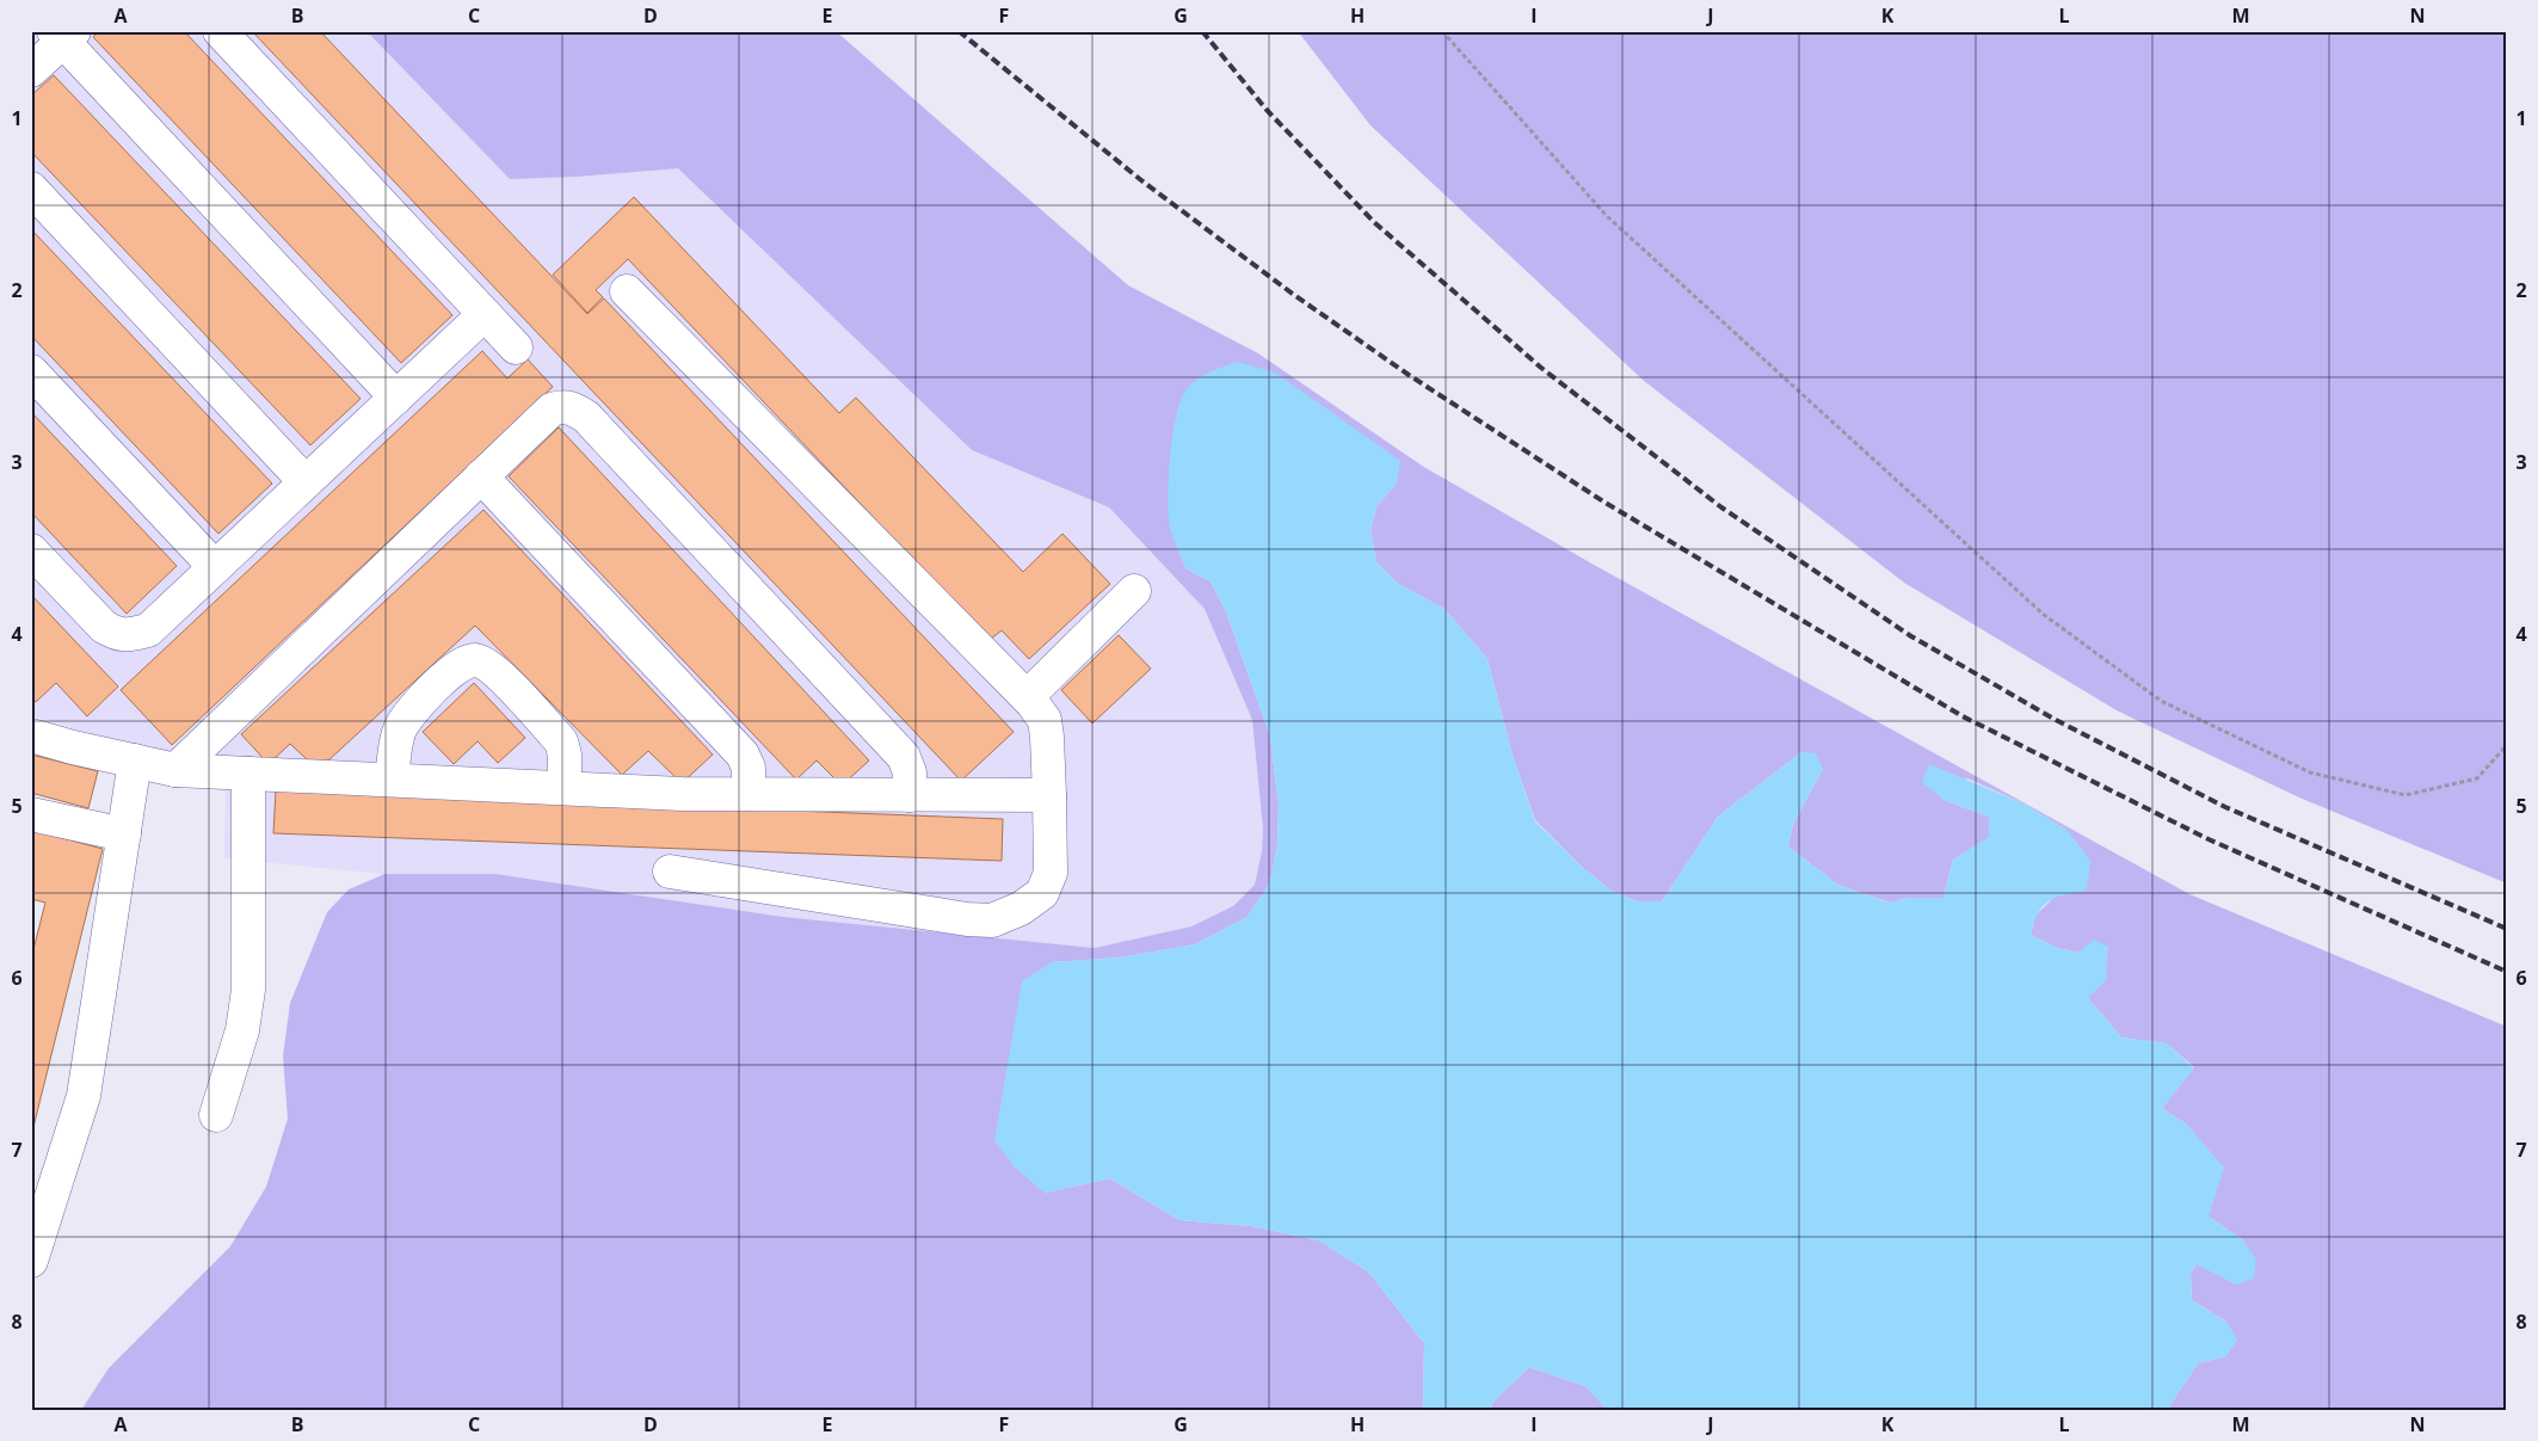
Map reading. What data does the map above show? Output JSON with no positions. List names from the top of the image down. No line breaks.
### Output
{"grid":{"columns":["A","B","C","D","E","F","G","H","I","J","K","L","M","N"],"rows":["1","2","3","4","5","6","7","8"]}}
